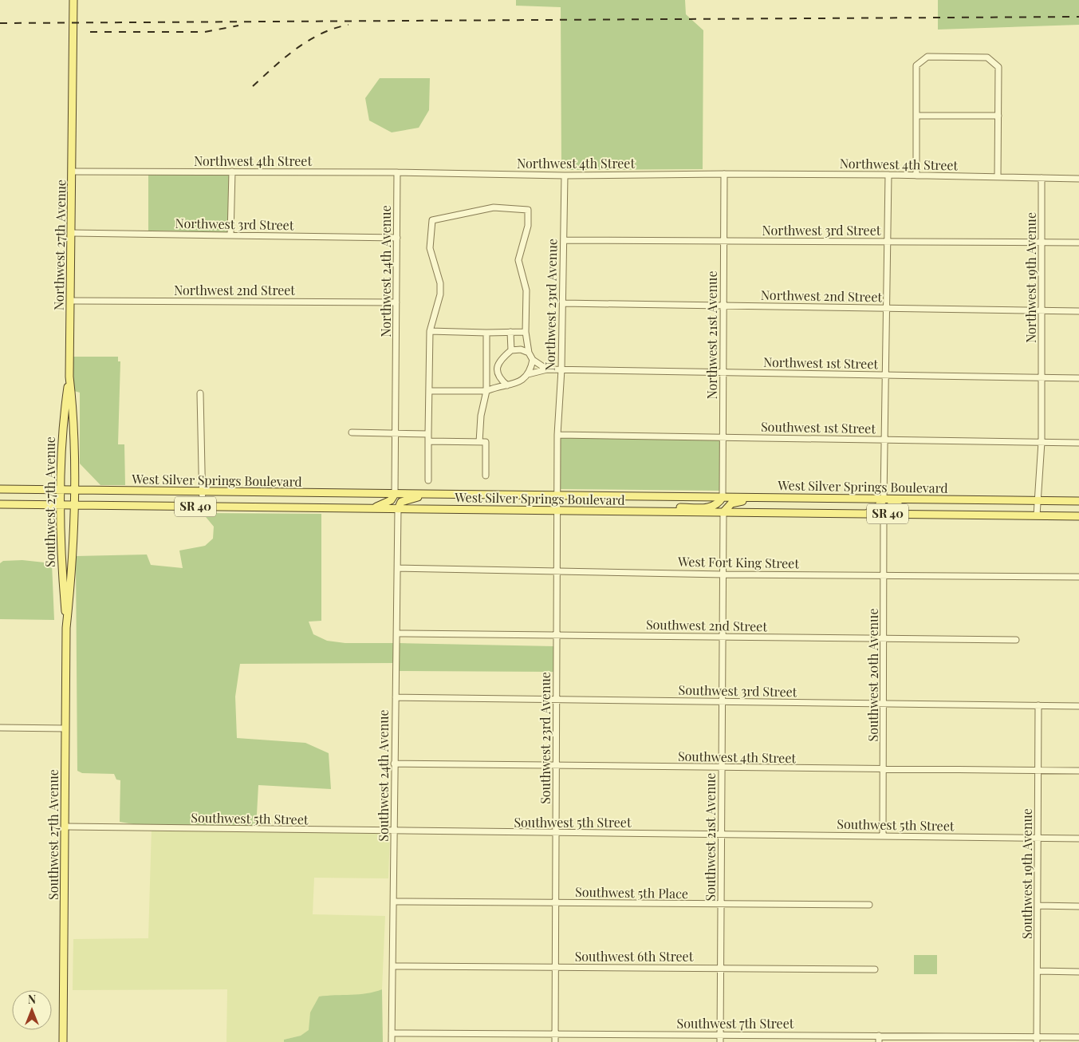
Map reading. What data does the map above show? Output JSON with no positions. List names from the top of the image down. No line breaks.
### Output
{"streets":{"main road":["Northwest 27th Avenue","West Silver Springs Boulevard","Southwest 27th Avenue","SR 40"],"street":["Northwest 4th Street","Northwest 3rd Street","Northwest 24th Avenue","Northwest 19th Avenue","Northwest 2nd Street","Northwest 23rd Avenue","Northwest 21st Avenue","Northwest 1st Street","Southwest 1st Street","West Fort King Street","Southwest 2nd Street","Southwest 20th Avenue","Southwest 3rd Street","Southwest 23rd Avenue","Southwest 4th Street","Southwest 24th Avenue","Southwest 5th Street","Southwest 21st Avenue","Southwest 19th Avenue","Southwest 5th Place","Southwest 6th Street","Southwest 7th Street"]},"crossings":[["Northwest 4th Street","Northwest 27th Avenue"],["Northwest 4th Street","Northwest 24th Avenue"],["Northwest 4th Street","Northwest 19th Avenue"],["Northwest 4th Street","Northwest 23rd Avenue"],["Northwest 4th Street","Northwest 21st Avenue"],["Northwest 3rd Street","Northwest 27th Avenue"],["Northwest 3rd Street","Northwest 24th Avenue"],["Northwest 3rd Street","Northwest 19th Avenue"],["Northwest 3rd Street","Northwest 23rd Avenue"],["Northwest 3rd Street","Northwest 21st Avenue"],["Northwest 27th Avenue","Northwest 2nd Street"],["Northwest 27th Avenue","West Silver Springs Boulevard"],["Northwest 27th Avenue","Southwest 27th Avenue"],["Northwest 24th Avenue","Northwest 2nd Street"],["Northwest 19th Avenue","Northwest 2nd Street"],["Northwest 19th Avenue","Northwest 1st Street"],["Northwest 2nd Street","Northwest 23rd Avenue"],["Northwest 2nd Street","Northwest 21st Avenue"],["Northwest 23rd Avenue","Northwest 1st Street"],["Northwest 23rd Avenue","Southwest 1st Street"],["Northwest 23rd Avenue","Southwest 23rd Avenue"],["Northwest 21st Avenue","Northwest 1st Street"],["Northwest 21st Avenue","Southwest 1st Street"],["Northwest 21st Avenue","West Silver Springs Boulevard"],["Southwest 1st Street","Southwest 23rd Avenue"],["West Silver Springs Boulevard","Southwest 27th Avenue"],["West Silver Springs Boulevard","Southwest 20th Avenue"],["West Silver Springs Boulevard","Southwest 23rd Avenue"],["West Silver Springs Boulevard","Southwest 24th Avenue"],["West Silver Springs Boulevard","Southwest 21st Avenue"],["Southwest 27th Avenue","Southwest 5th Street"],["West Fort King Street","Southwest 20th Avenue"],["West Fort King Street","Southwest 23rd Avenue"],["West Fort King Street","Southwest 24th Avenue"],["West Fort King Street","Southwest 21st Avenue"],["Southwest 2nd Street","Southwest 20th Avenue"],["Southwest 2nd Street","Southwest 23rd Avenue"],["Southwest 2nd Street","Southwest 24th Avenue"],["Southwest 2nd Street","Southwest 21st Avenue"],["Southwest 20th Avenue","Southwest 3rd Street"],["Southwest 20th Avenue","Southwest 4th Street"],["Southwest 20th Avenue","Southwest 5th Street"],["Southwest 3rd Street","Southwest 23rd Avenue"],["Southwest 3rd Street","Southwest 24th Avenue"],["Southwest 3rd Street","Southwest 21st Avenue"],["Southwest 3rd Street","Southwest 19th Avenue"],["Southwest 23rd Avenue","Southwest 4th Street"],["Southwest 23rd Avenue","Southwest 5th Street"],["Southwest 23rd Avenue","Southwest 5th Place"],["Southwest 23rd Avenue","Southwest 6th Street"],["Southwest 23rd Avenue","Southwest 7th Street"],["Southwest 4th Street","Southwest 24th Avenue"],["Southwest 4th Street","Southwest 21st Avenue"],["Southwest 4th Street","Southwest 19th Avenue"],["Southwest 24th Avenue","Southwest 5th Street"],["Southwest 24th Avenue","Southwest 5th Place"],["Southwest 24th Avenue","Southwest 6th Street"],["Southwest 24th Avenue","Southwest 7th Street"],["Southwest 5th Street","Southwest 21st Avenue"],["Southwest 5th Street","Southwest 19th Avenue"],["Southwest 21st Avenue","Southwest 5th Place"],["Southwest 21st Avenue","Southwest 6th Street"],["Southwest 21st Avenue","Southwest 7th Street"],["Southwest 19th Avenue","Southwest 7th Street"]],"north":"top"}
